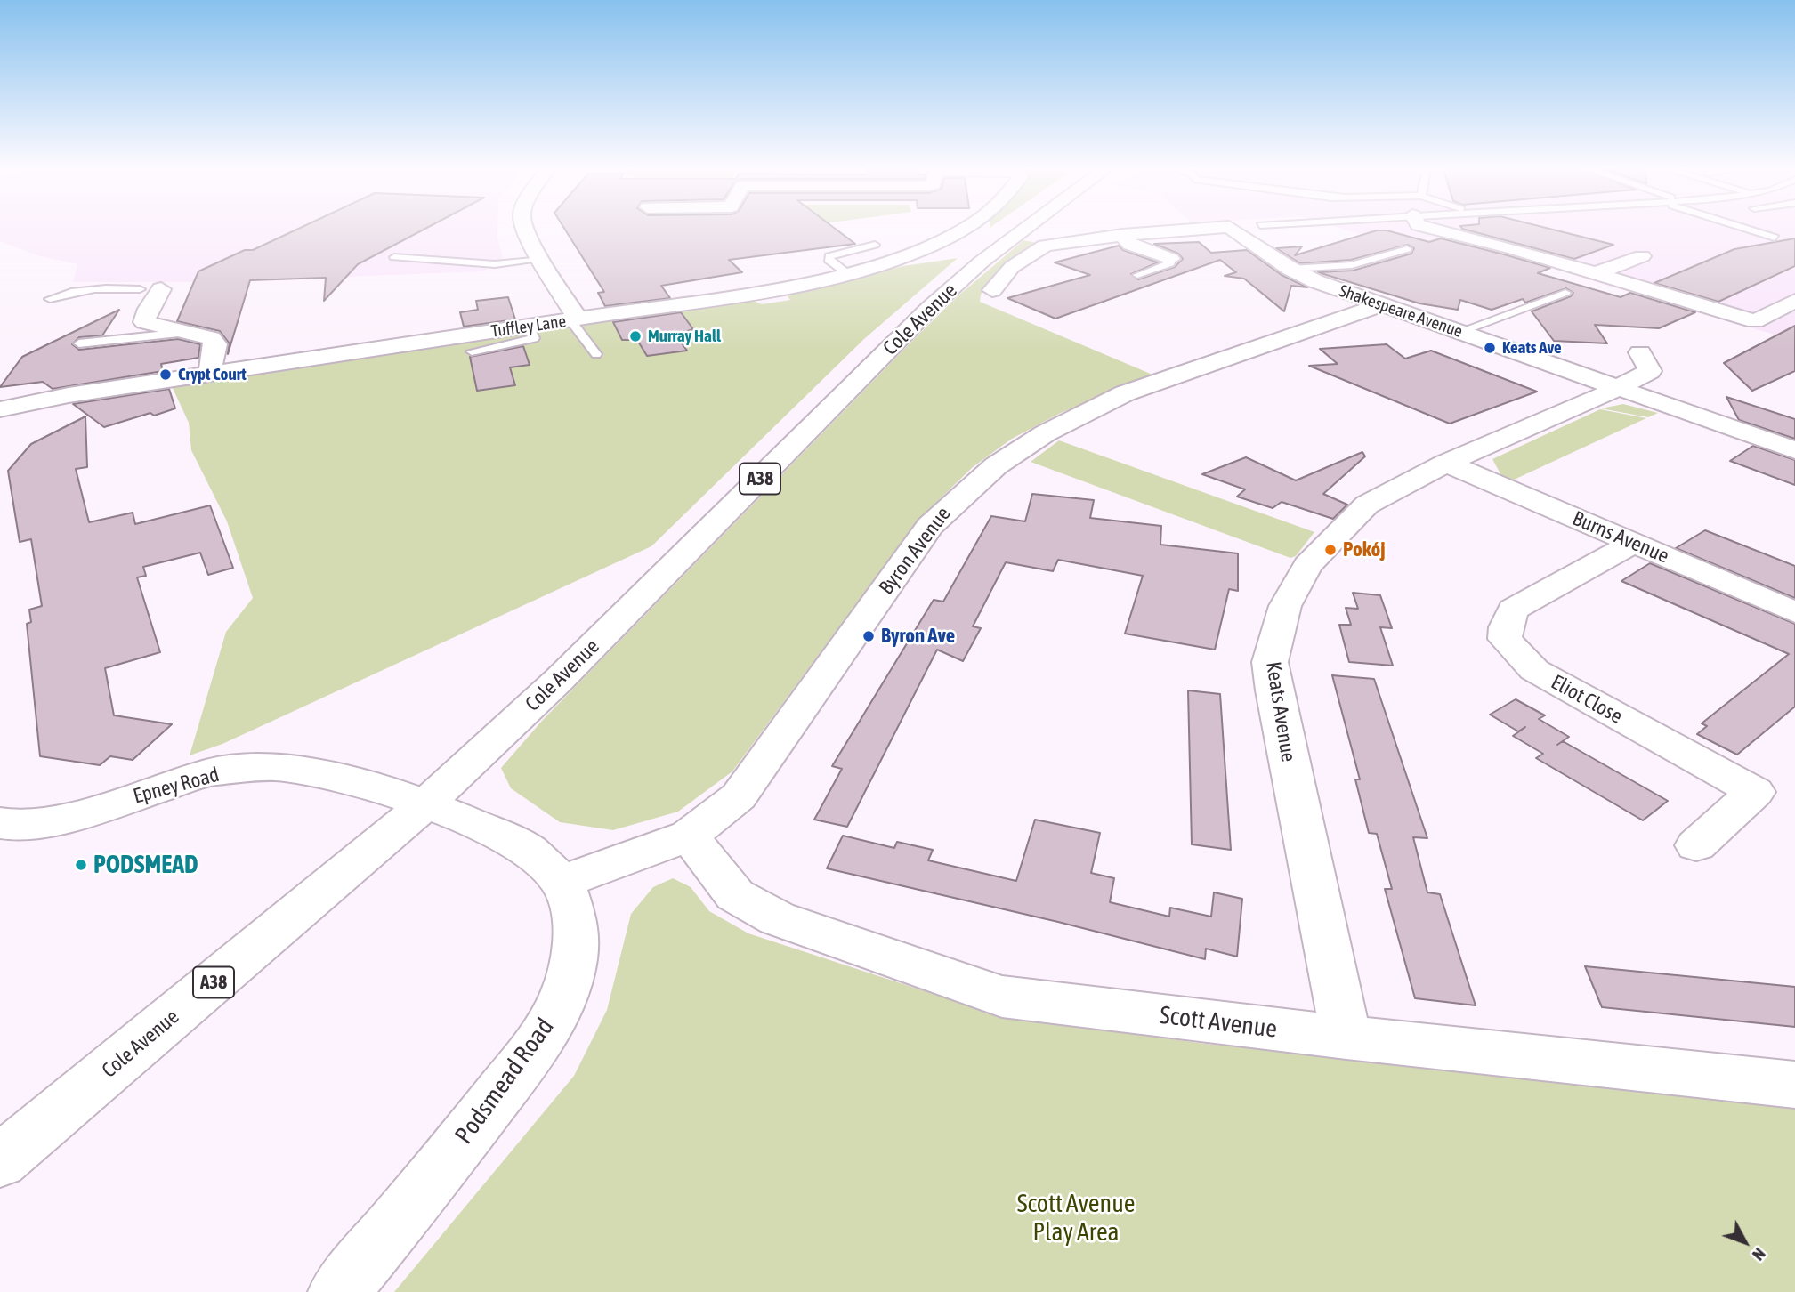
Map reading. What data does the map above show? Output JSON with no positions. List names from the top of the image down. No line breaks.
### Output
{"streets":{"main road":["Shakespeare Avenue","Cole Avenue","Tuffley Lane","A38","Burns Avenue","Byron Avenue","Eliot Close","Keats Avenue","Epney Road","Scott Avenue","Podsmead Road"]},"crossings":[["Shakespeare Avenue","Byron Avenue"],["Shakespeare Avenue","Keats Avenue"],["Cole Avenue","Epney Road"],["Cole Avenue","Podsmead Road"],["Burns Avenue","Eliot Close"],["Burns Avenue","Keats Avenue"],["Byron Avenue","Scott Avenue"],["Byron Avenue","Podsmead Road"],["Keats Avenue","Scott Avenue"],["Epney Road","Podsmead Road"]],"parks":["Scott Avenue Play Area"],"places":["Murray Hall","Keats Ave","Crypt Court","Pokój","Byron Ave","PODSMEAD"],"north":"bottom right"}
